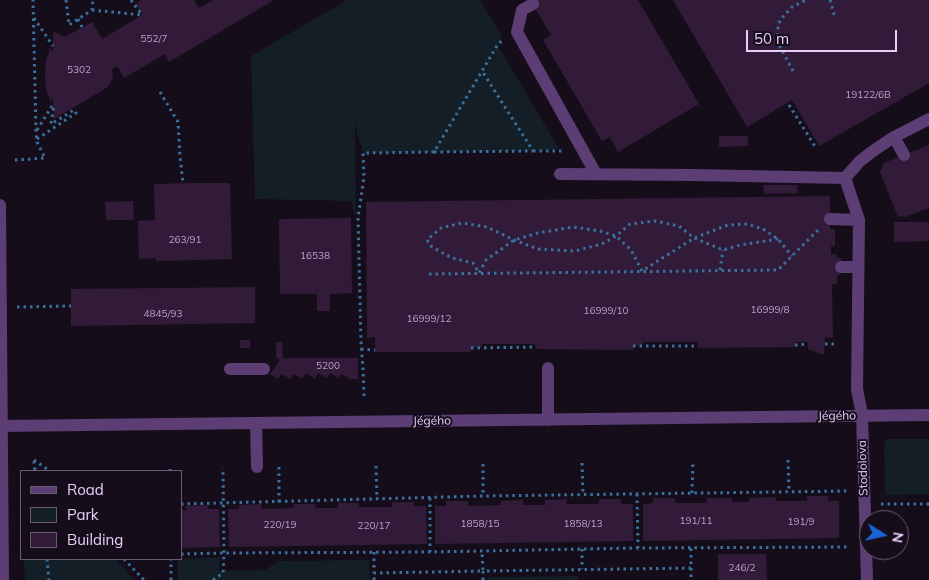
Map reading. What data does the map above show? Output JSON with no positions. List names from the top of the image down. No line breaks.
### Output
{"streets":{"street":["Jégého","Stodolova"]},"crossings":[["Jégého","Stodolova"]],"house_numbers":["552/7","5302","19122/6B","263/91","16538","16999/8","16999/10","4845/93","16999/12","5200","191/11","191/9","1858/15","1858/13","220/19","220/17","246/2"],"legend":["Road","Park","Building"],"scale_bar":"50 m","north":"right"}
